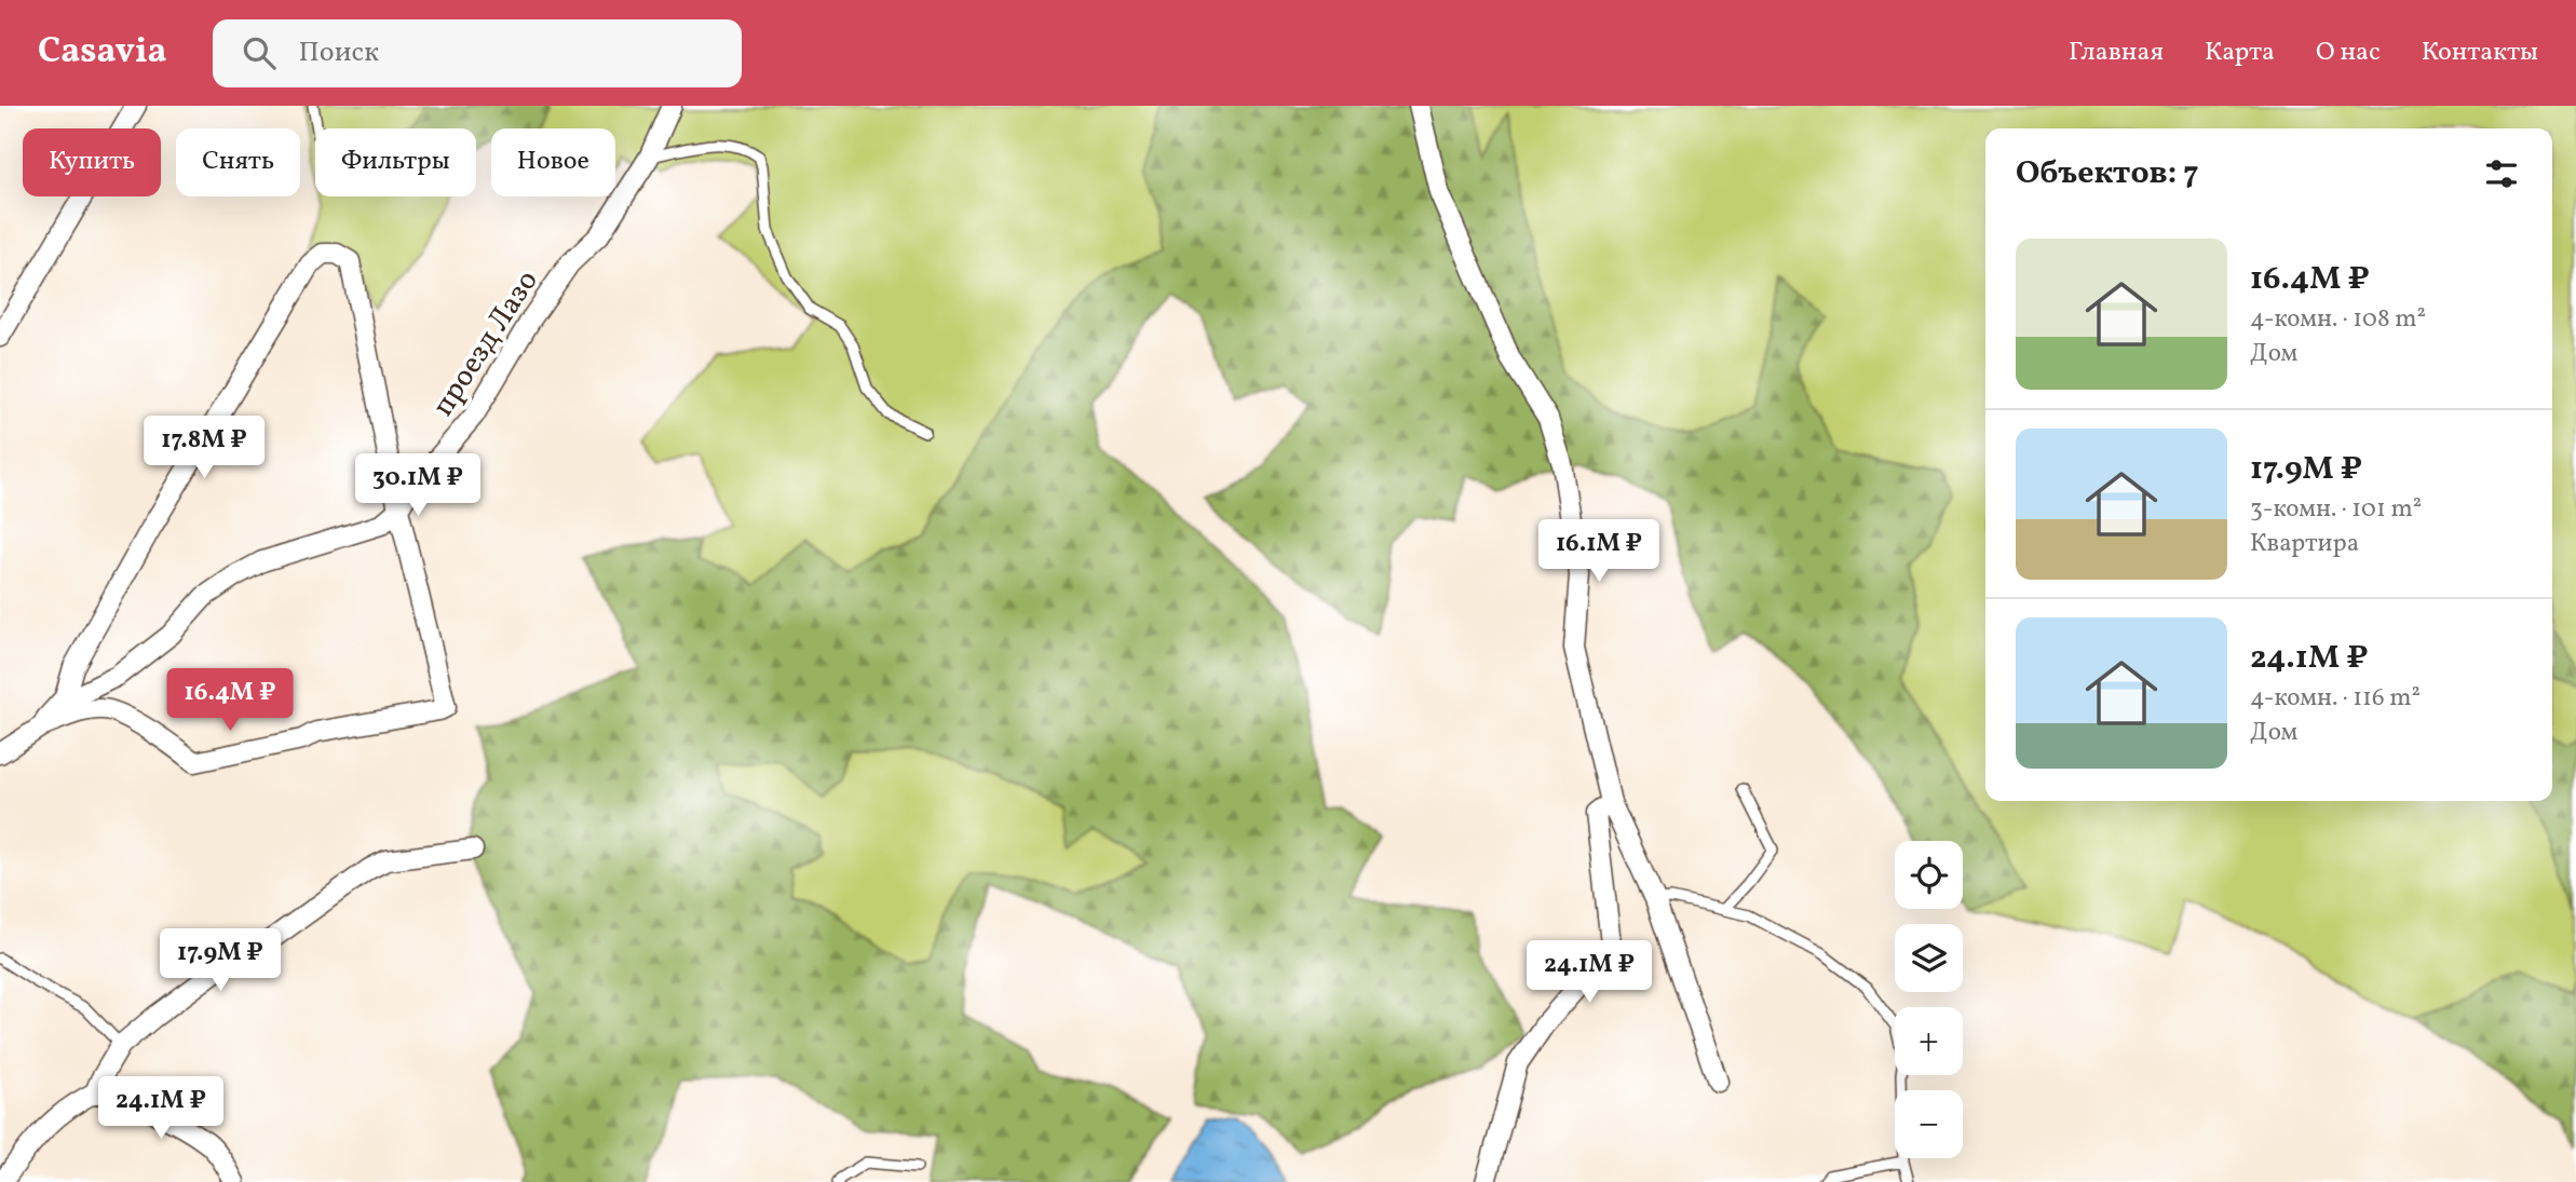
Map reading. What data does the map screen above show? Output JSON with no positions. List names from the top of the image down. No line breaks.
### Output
{"streets":{"street":["проезд Лазо"]},"page":{"header":"Casavia","search":"Поиск","nav":["Главная","Карта","О нас","Контакты"],"chip":["Купить","Снять","Фильтры","Новое"],"heading":"Объектов: 7","list":[{"name":"16.4M ₽","note":"4-комн. · 108 m² · Дом"},{"name":"17.9M ₽","note":"3-комн. · 101 m² · Квартира"},{"name":"24.1M ₽","note":"4-комн. · 116 m² · Дом"}],"price":["17.8M ₽","30.1M ₽","16.1M ₽","16.4M ₽","17.9M ₽","24.1M ₽","24.1M ₽"],"map_buttons":["+","−"]}}
